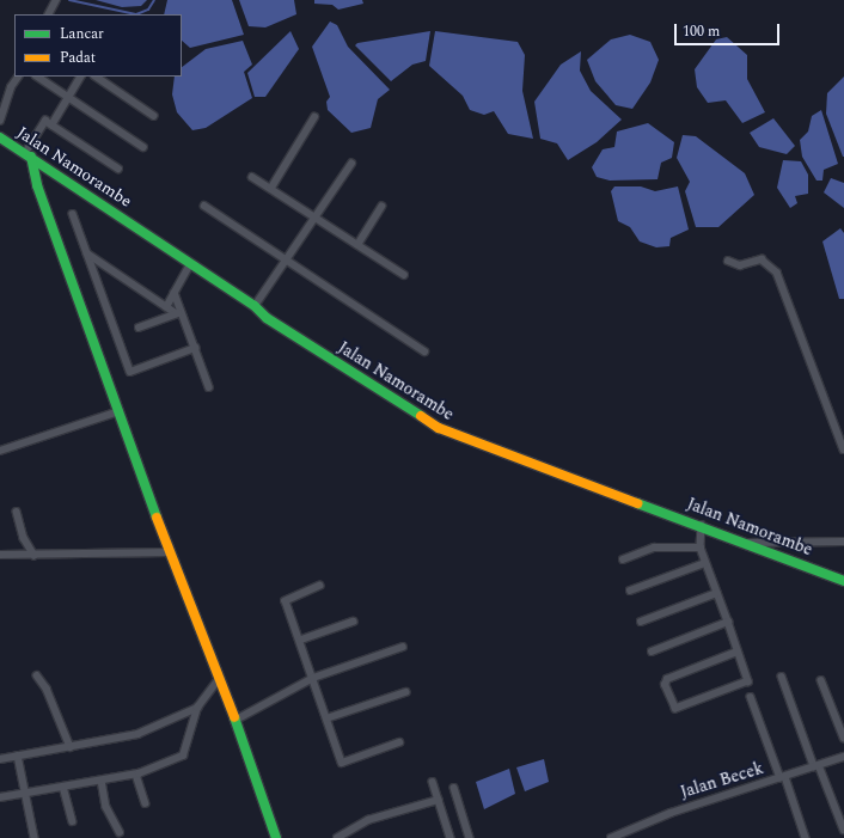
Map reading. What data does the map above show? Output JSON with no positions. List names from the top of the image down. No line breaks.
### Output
{"streets":{"main road":["Jalan Namorambe"],"street":["Jalan Becek"]},"legend":["Lancar","Padat"],"scale_bar":"100 m"}
